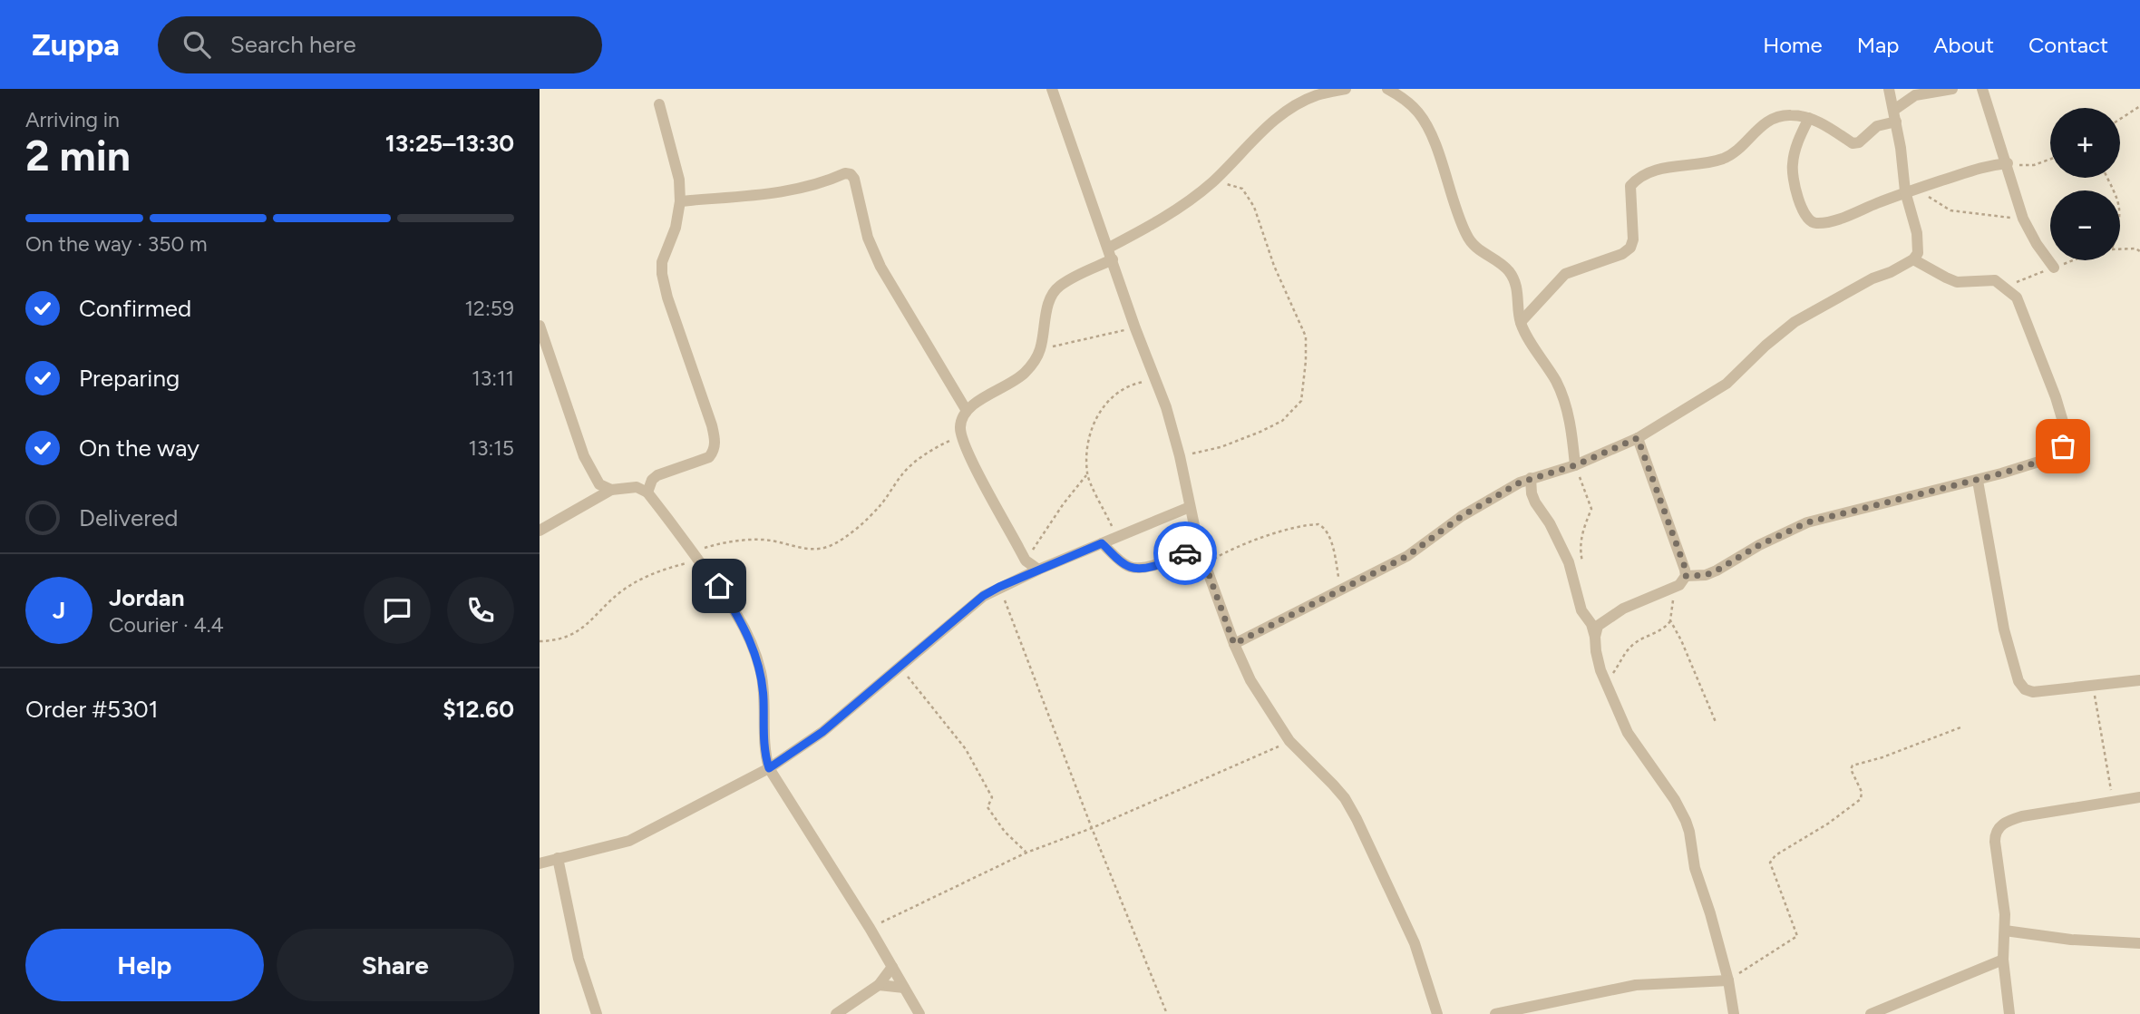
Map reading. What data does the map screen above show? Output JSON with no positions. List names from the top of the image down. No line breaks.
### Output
{"page":{"header":"Zuppa","search":"Search here","nav":["Home","Map","About","Contact"],"heading":["2 min","Arriving in","13:25–13:30"],"panel":["Jordan","Courier · 4.4","Order #5301","$12.60"],"map_buttons":["+","−"],"bar":"On the way · 350 m","list":[["Confirmed","12:59"],["Preparing","13:11"],["On the way","13:15"],"Delivered"],"round":"J","buttons":["Help","Share"]}}
